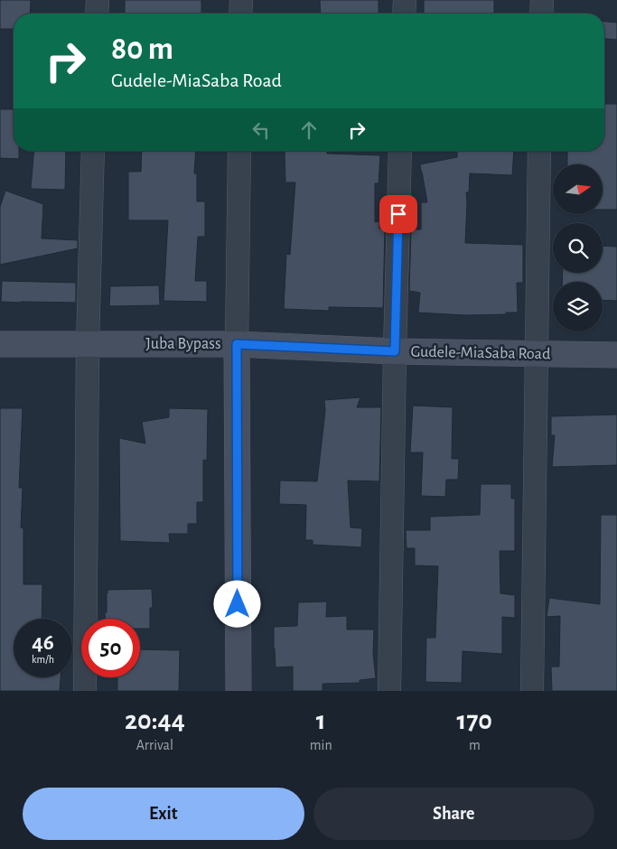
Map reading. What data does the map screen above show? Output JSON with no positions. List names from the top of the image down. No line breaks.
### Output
{"streets":{"main road":["Juba Bypass","Gudele-MiaSaba Road"]},"crossings":[["Juba Bypass","Gudele-MiaSaba Road"]],"north":"right","page":{"turn":["80 m","Gudele-MiaSaba Road"],"speed":"46 km/h","limit":"50","eta":["20:44","Arrival","1","min","170","m"],"buttons":["Exit","Share"]}}
